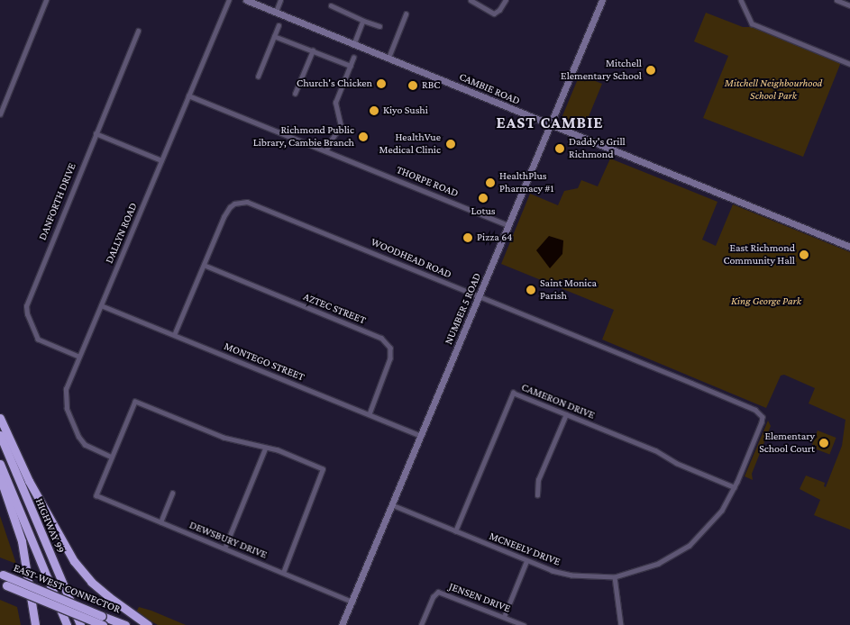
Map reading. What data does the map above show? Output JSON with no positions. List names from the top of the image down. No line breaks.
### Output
{"streets":{"highway":["HIGHWAY 99","EAST-WEST CONNECTOR"],"main road":["CAMBIE ROAD","NUMBER 5 ROAD"],"street":["THORPE ROAD","DANFORTH DRIVE","DALLYN ROAD","WOODHEAD ROAD","AZTEC STREET","MONTEGO STREET","CAMERON DRIVE","DEWSBURY DRIVE","MCNEELY DRIVE","JENSEN DRIVE"]},"crossings":[["CAMBIE ROAD","NUMBER 5 ROAD"],["THORPE ROAD","DALLYN ROAD"],["THORPE ROAD","NUMBER 5 ROAD"],["DANFORTH DRIVE","DALLYN ROAD"],["DALLYN ROAD","MONTEGO STREET"],["DALLYN ROAD","DEWSBURY DRIVE"],["WOODHEAD ROAD","AZTEC STREET"],["WOODHEAD ROAD","NUMBER 5 ROAD"],["WOODHEAD ROAD","MONTEGO STREET"],["WOODHEAD ROAD","MCNEELY DRIVE"],["AZTEC STREET","MONTEGO STREET"],["NUMBER 5 ROAD","MONTEGO STREET"],["NUMBER 5 ROAD","DEWSBURY DRIVE"],["NUMBER 5 ROAD","MCNEELY DRIVE"],["CAMERON DRIVE","MCNEELY DRIVE"]],"districts":["EAST CAMBIE"],"parks":["Mitchell Neighbourhood School Park","King George Park"],"places":["Mitchell Elementary School","Church's Chicken","RBC","Kiyo Sushi","Richmond Public Library, Cambie Branch","HealthVue Medical Clinic","Daddy's Grill Richmond","HealthPlus Pharmacy #1","Lotus","Pizza 64","East Richmond Community Hall","Saint Monica Parish","Elementary School Court"]}
